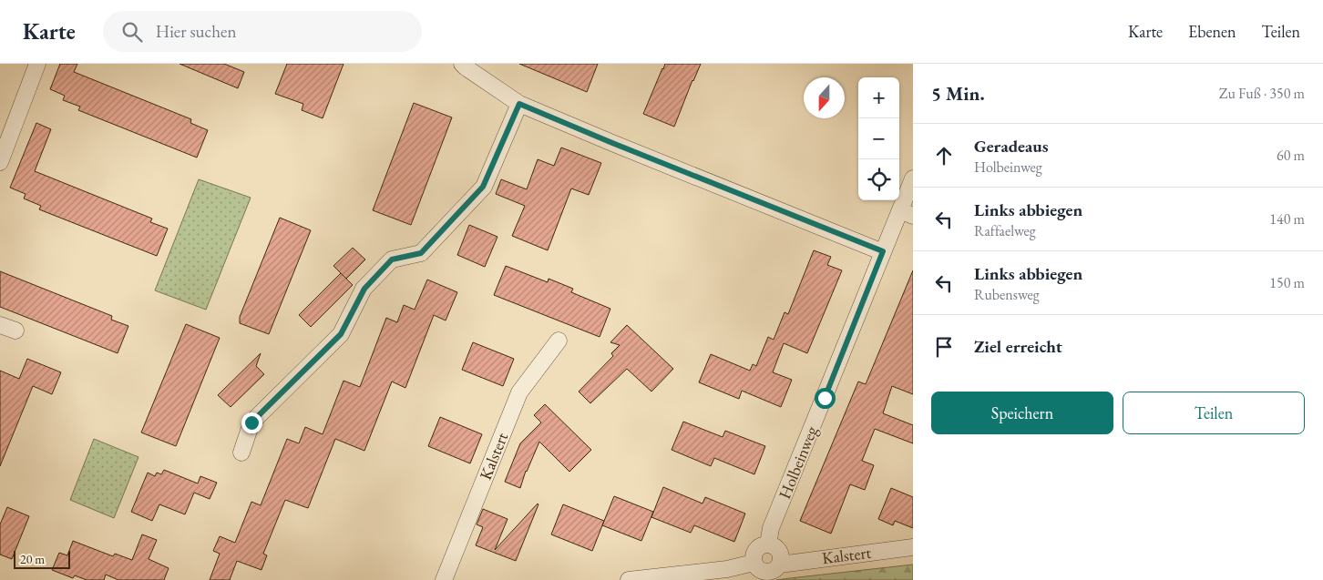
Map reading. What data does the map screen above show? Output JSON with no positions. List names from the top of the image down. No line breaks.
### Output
{"streets":{"street":["Kalstert","Holbeinweg"]},"crossings":[["Kalstert","Holbeinweg"]],"scale_bar":"20 m","north":"bottom","page":{"header":"Karte","search":"Hier suchen","nav":["Karte","Ebenen","Teilen"],"heading":["5 Min.","Zu Fuß · 350 m"],"map_buttons":["+","−"],"list":[["Geradeaus","Holbeinweg","60 m"],["Links abbiegen","Raffaelweg","140 m"],["Links abbiegen","Rubensweg","150 m"],"Ziel erreicht"],"buttons":["Speichern","Teilen"],"scale":"20 m"}}
